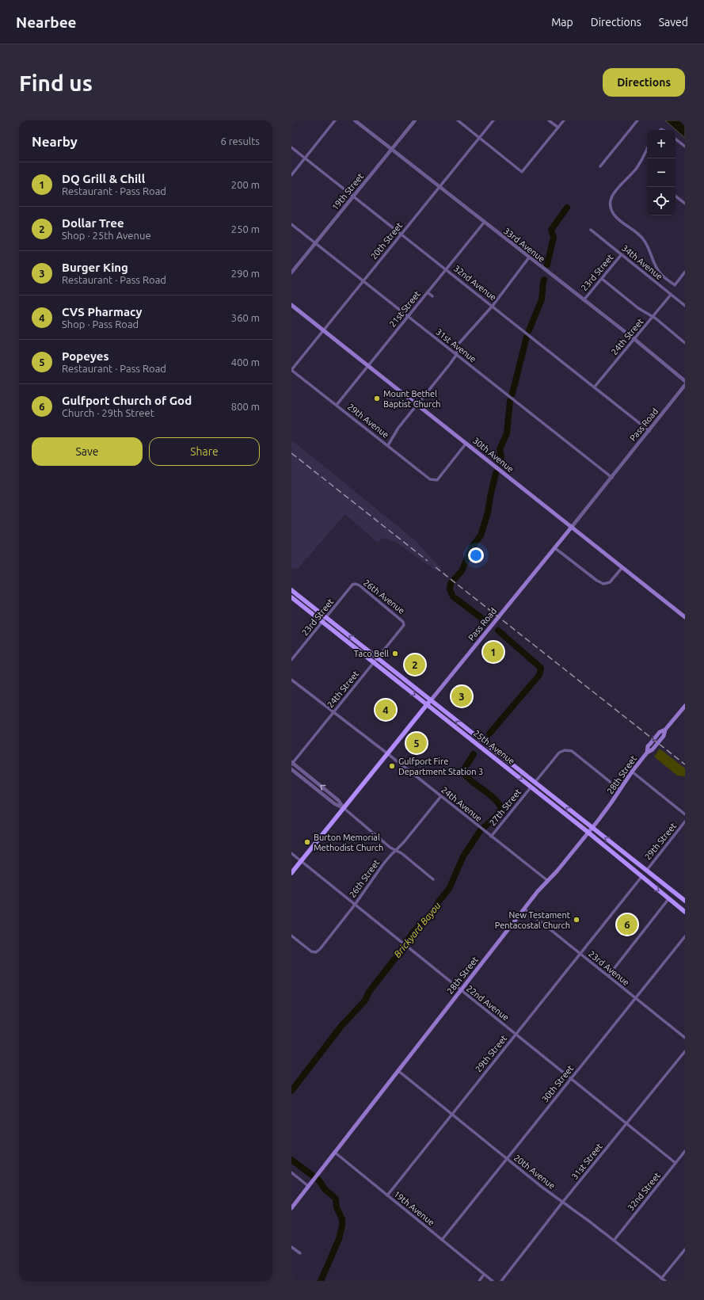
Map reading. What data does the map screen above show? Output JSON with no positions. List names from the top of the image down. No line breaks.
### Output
{"streets":{"main road":["Pass Road","30th Avenue","25th Avenue","28th Street"],"street":["19th Street","20th Street","33rd Avenue","34th Avenue","23rd Street","32nd Avenue","21st Street","24th Street","31st Avenue","29th Avenue","26th Avenue","24th Avenue","27th Street","29th Street","26th Street","23rd Avenue","22nd Avenue","30th Street","31st Street","20th Avenue","32nd Street","19th Avenue"]},"crossings":[["19th Street","33rd Avenue"],["19th Street","32nd Avenue"],["19th Street","31st Avenue"],["20th Street","33rd Avenue"],["20th Street","32nd Avenue"],["20th Street","31st Avenue"],["20th Street","29th Avenue"],["20th Street","30th Avenue"],["33rd Avenue","23rd Street"],["33rd Avenue","21st Street"],["33rd Avenue","24th Street"],["34th Avenue","23rd Street"],["34th Avenue","24th Street"],["23rd Street","26th Avenue"],["23rd Street","25th Avenue"],["32nd Avenue","21st Street"],["32nd Avenue","24th Street"],["32nd Avenue","Pass Road"],["21st Street","31st Avenue"],["21st Street","29th Avenue"],["21st Street","30th Avenue"],["24th Street","26th Avenue"],["24th Street","25th Avenue"],["24th Street","24th Avenue"],["31st Avenue","Pass Road"],["29th Avenue","30th Avenue"],["Pass Road","30th Avenue"],["Pass Road","25th Avenue"],["Pass Road","24th Avenue"],["Pass Road","22nd Avenue"],["25th Avenue","28th Street"],["25th Avenue","27th Street"],["25th Avenue","29th Street"],["28th Street","24th Avenue"],["28th Street","23rd Avenue"],["28th Street","22nd Avenue"],["28th Street","20th Avenue"],["28th Street","19th Avenue"],["24th Avenue","27th Street"],["24th Avenue","26th Street"],["29th Street","23rd Avenue"],["29th Street","22nd Avenue"],["29th Street","20th Avenue"],["29th Street","19th Avenue"],["26th Street","22nd Avenue"],["23rd Avenue","30th Street"],["22nd Avenue","30th Street"],["22nd Avenue","31st Street"],["22nd Avenue","32nd Street"],["30th Street","20th Avenue"],["30th Street","19th Avenue"],["31st Street","20th Avenue"],["20th Avenue","32nd Street"]],"water":["Brickyard Bayou"],"places":["Mount Bethel Baptist Church","Taco Bell","Gulfport Fire Department Station 3","Burton Memorial Methodist Church","New Testament Pentacostal Church"],"page":{"header":"Nearbee","nav":["Map","Directions","Saved"],"buttons":["Directions",["Save","Share"]],"title":"Find us","heading":["Nearby","6 results"],"map_buttons":["+","−"],"list":[{"mark":"1","name":"DQ Grill & Chill","note":"Restaurant · Pass Road","value":"200 m"},{"mark":"2","name":"Dollar Tree","note":"Shop · 25th Avenue","value":"250 m"},{"mark":"3","name":"Burger King","note":"Restaurant · Pass Road","value":"290 m"},{"mark":"4","name":"CVS Pharmacy","note":"Shop · Pass Road","value":"360 m"},{"mark":"5","name":"Popeyes","note":"Restaurant · Pass Road","value":"400 m"},{"mark":"6","name":"Gulfport Church of God","note":"Church · 29th Street","value":"800 m"}],"pins":["1","2","3","4","5","6"]}}
